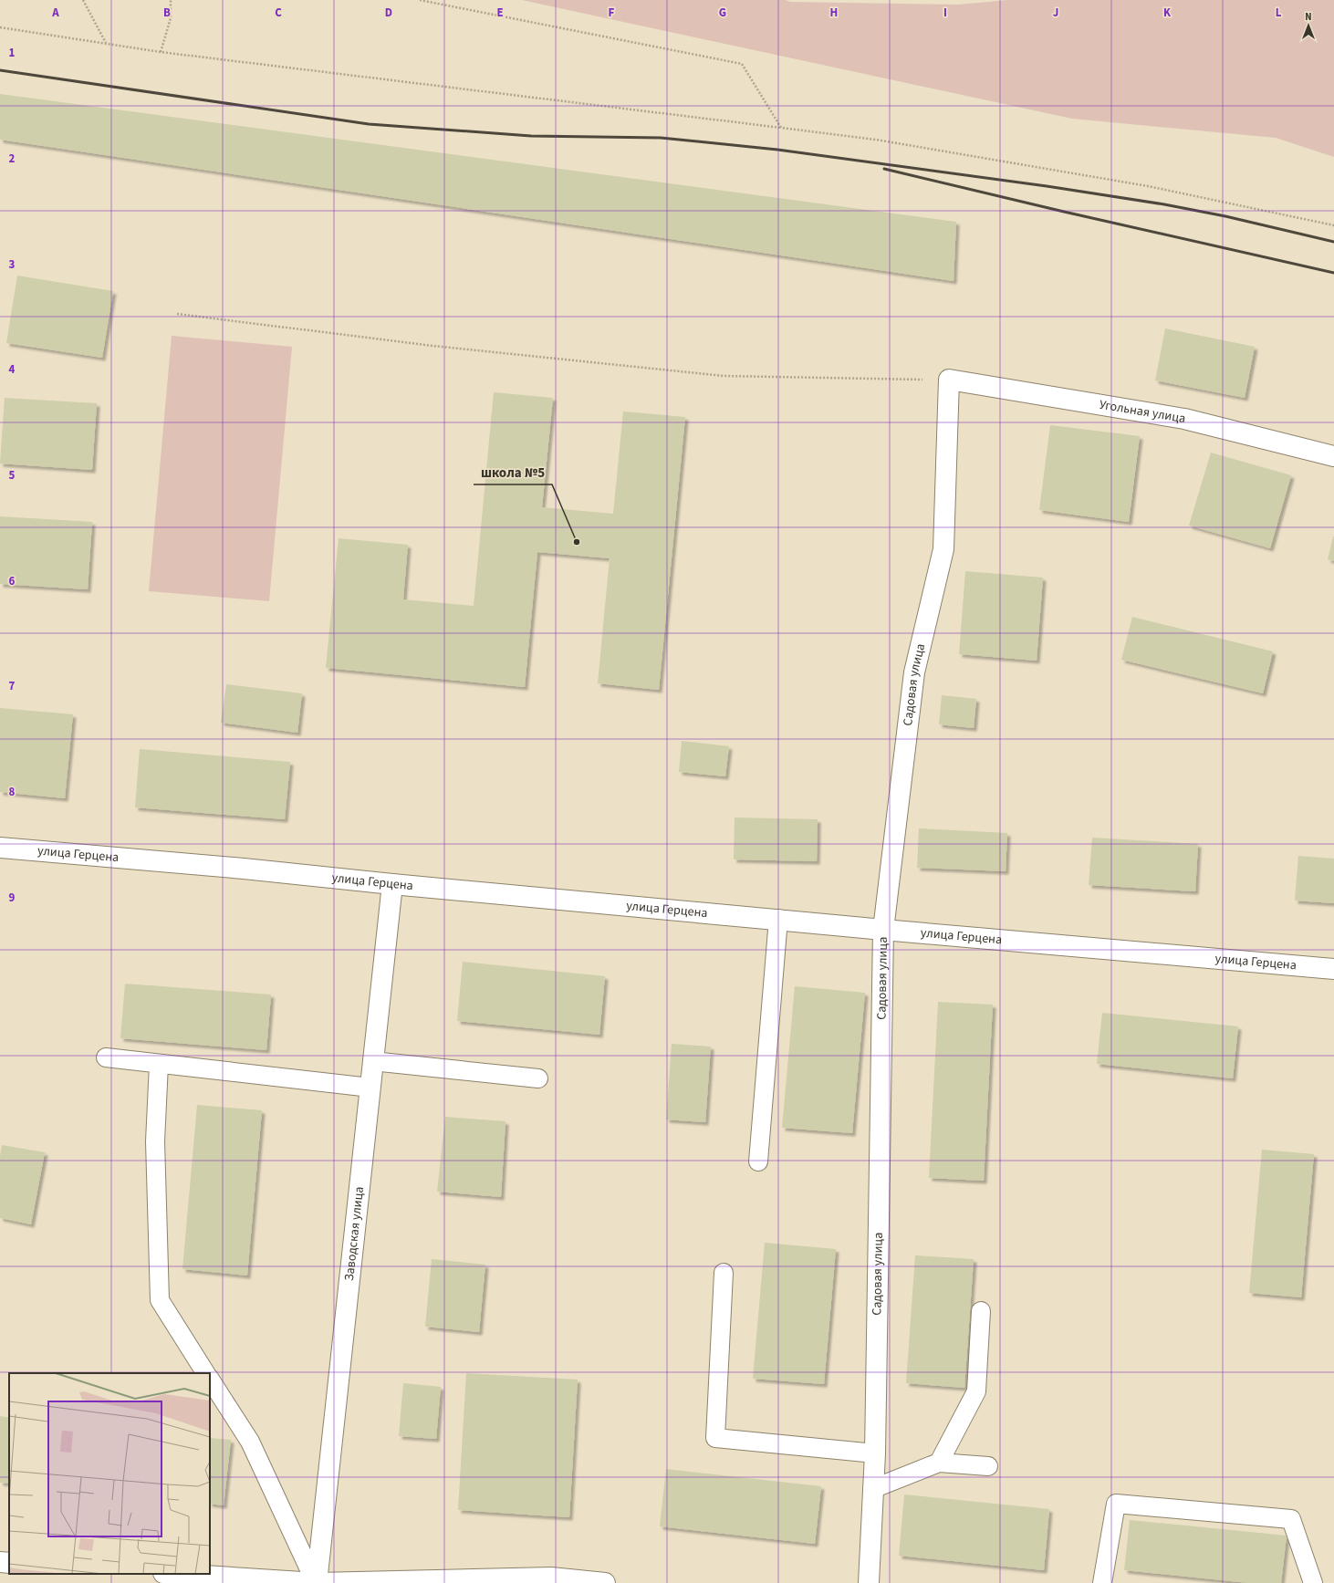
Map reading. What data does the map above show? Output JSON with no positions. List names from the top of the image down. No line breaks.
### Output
{"streets":{"street":["Угольная улица","Садовая улица","улица Герцена","Заводская улица"]},"crossings":[["Угольная улица","Садовая улица"],["Садовая улица","улица Герцена"],["улица Герцена","Заводская улица"]],"places":["школа №5"],"north":"top","grid":{"columns":["A","B","C","D","E","F","G","H","I","J","K","L"],"rows":["1","2","3","4","5","6","7","8","9"]}}
